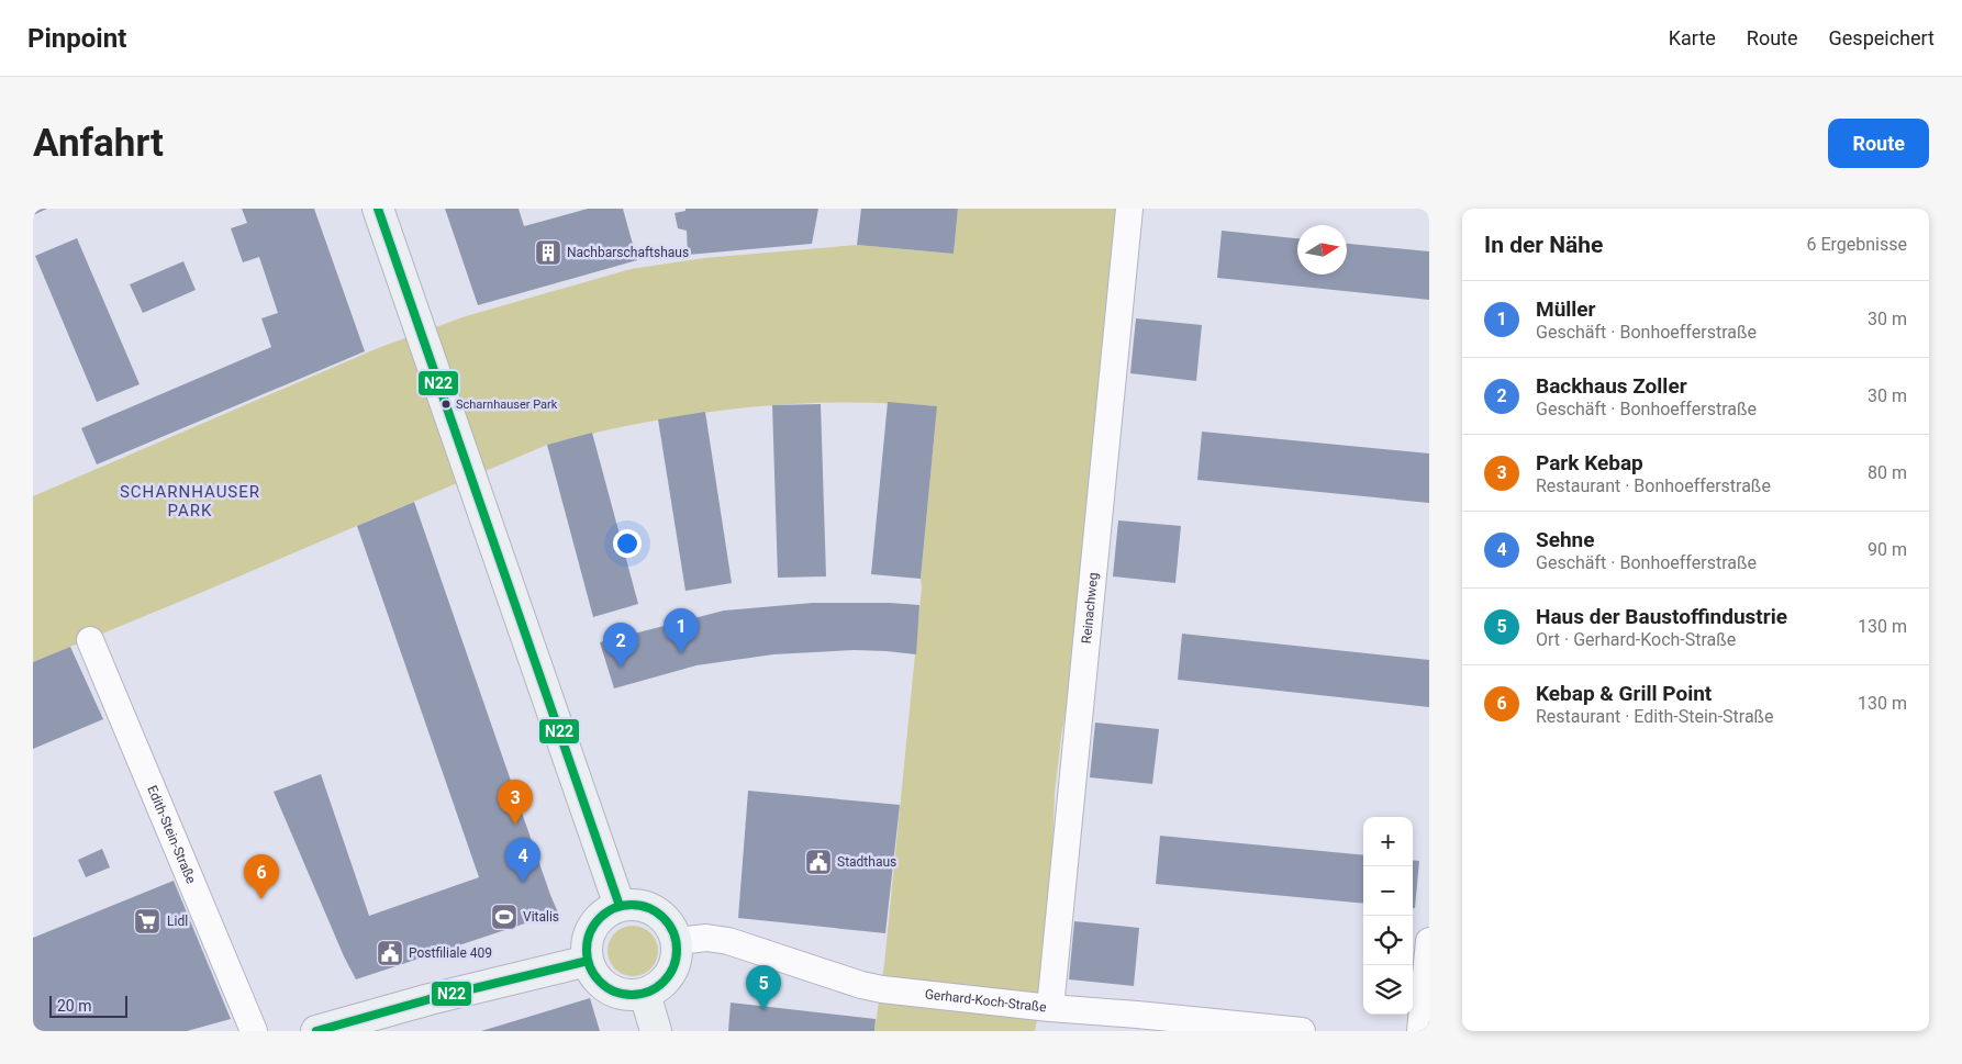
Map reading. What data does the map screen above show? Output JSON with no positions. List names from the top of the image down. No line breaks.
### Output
{"streets":{"street":["Reinachweg","Edith-Stein-Straße","Gerhard-Koch-Straße"]},"crossings":[["Reinachweg","Gerhard-Koch-Straße"]],"districts":["SCHARNHAUSER PARK"],"places":{"building":["Nachbarschaftshaus"],"other":["Scharnhauser Park"],"public building":["Stadthaus","Postfiliale 409"],"sports":["Vitalis"],"supermarket":["Lidl"]},"lines":["transit line N22"],"scale_bar":"20 m","north":"right","page":{"header":"Pinpoint","nav":["Karte","Route","Gespeichert"],"buttons":"Route","title":"Anfahrt","heading":["In der Nähe","6 Ergebnisse"],"list":[{"mark":"1","name":"Müller","note":"Geschäft · Bonhoefferstraße","value":"30 m"},{"mark":"2","name":"Backhaus Zoller","note":"Geschäft · Bonhoefferstraße","value":"30 m"},{"mark":"3","name":"Park Kebap","note":"Restaurant · Bonhoefferstraße","value":"80 m"},{"mark":"4","name":"Sehne","note":"Geschäft · Bonhoefferstraße","value":"90 m"},{"mark":"5","name":"Haus der Baustoffindustrie","note":"Ort · Gerhard-Koch-Straße","value":"130 m"},{"mark":"6","name":"Kebap & Grill Point","note":"Restaurant · Edith-Stein-Straße","value":"130 m"}],"pins":["1","2","3","4","6","5"],"map_buttons":["+","−"],"scale":"20 m"}}
